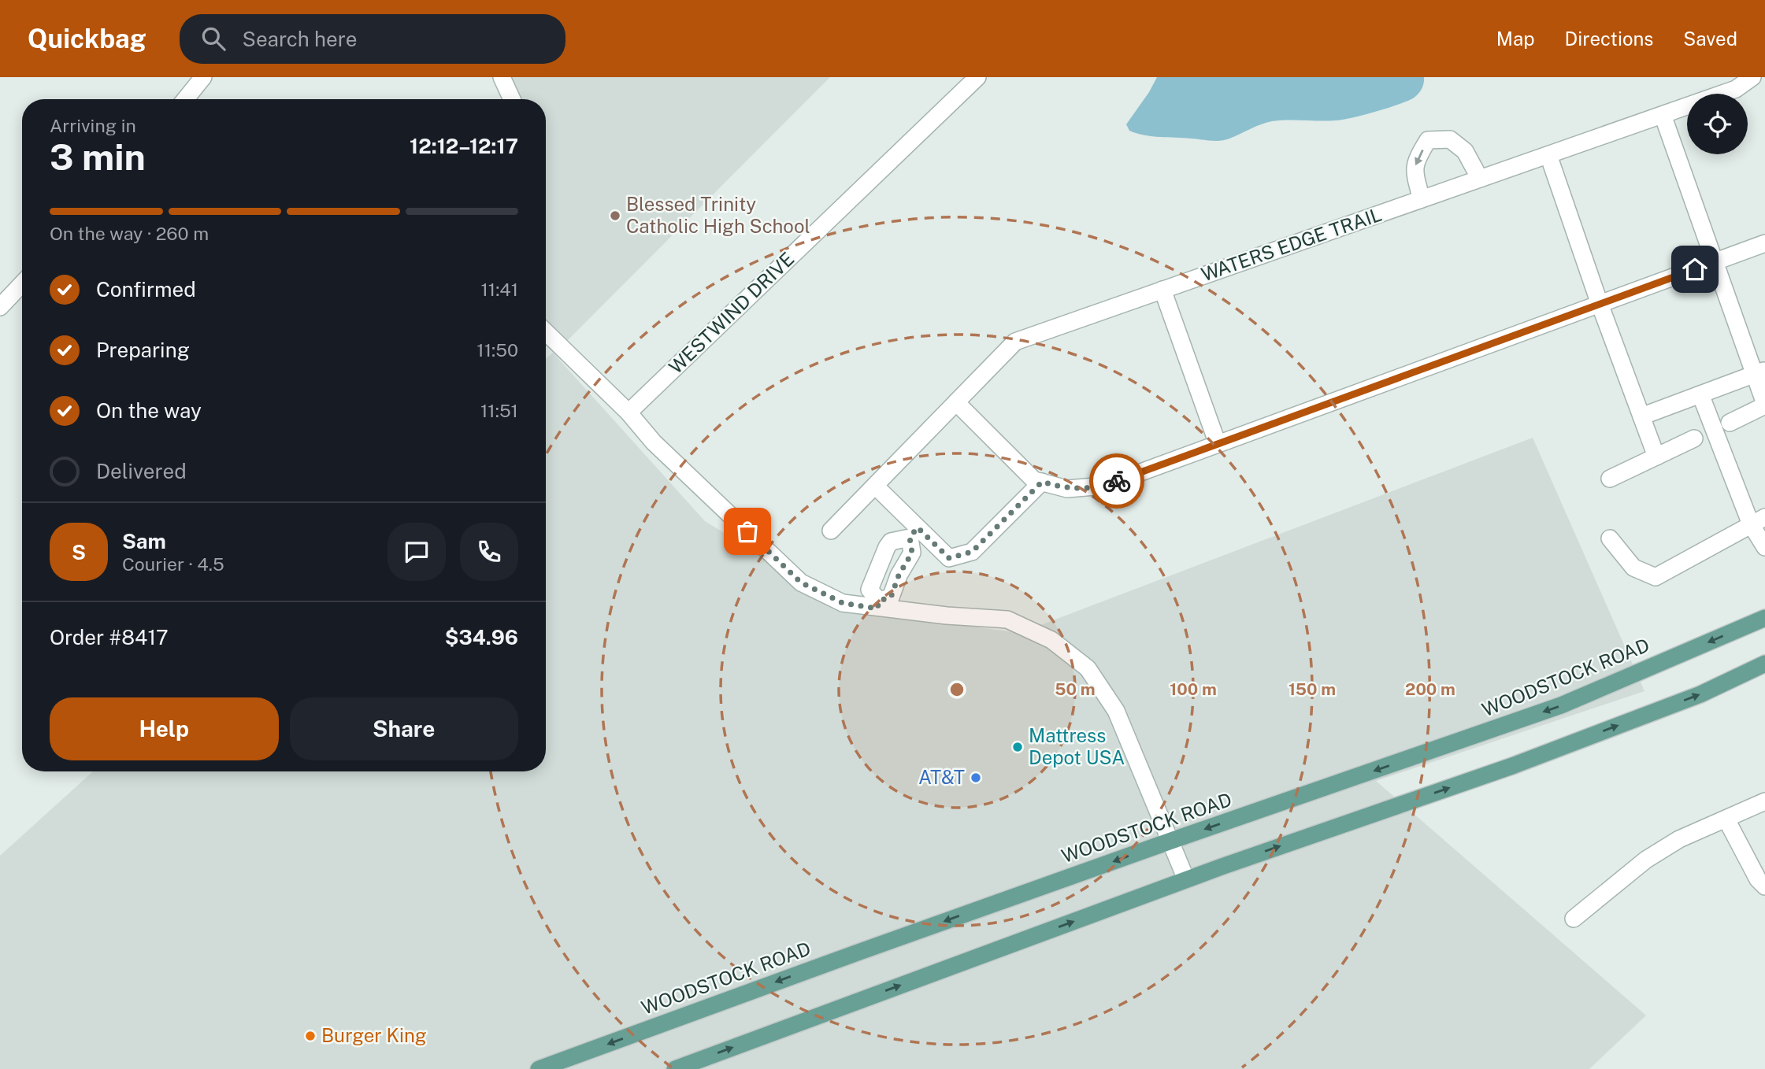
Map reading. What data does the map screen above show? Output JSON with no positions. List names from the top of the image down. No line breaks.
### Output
{"streets":{"main road":["WOODSTOCK ROAD"],"street":["WATERS EDGE TRAIL","WESTWIND DRIVE"]},"places":["Blessed Trinity Catholic High School","Mattress Depot USA","AT&T","Burger King"],"page":{"header":"Quickbag","search":"Search here","nav":["Map","Directions","Saved"],"heading":["3 min","Arriving in","12:12–12:17"],"panel":["Sam","Courier · 4.5","Order #8417","$34.96"],"bar":"On the way · 260 m","list":[["Confirmed","11:41"],["Preparing","11:50"],["On the way","11:51"],"Delivered"],"round":"S","buttons":["Help","Share"]},"rings":["50 m","100 m","150 m","200 m"]}
